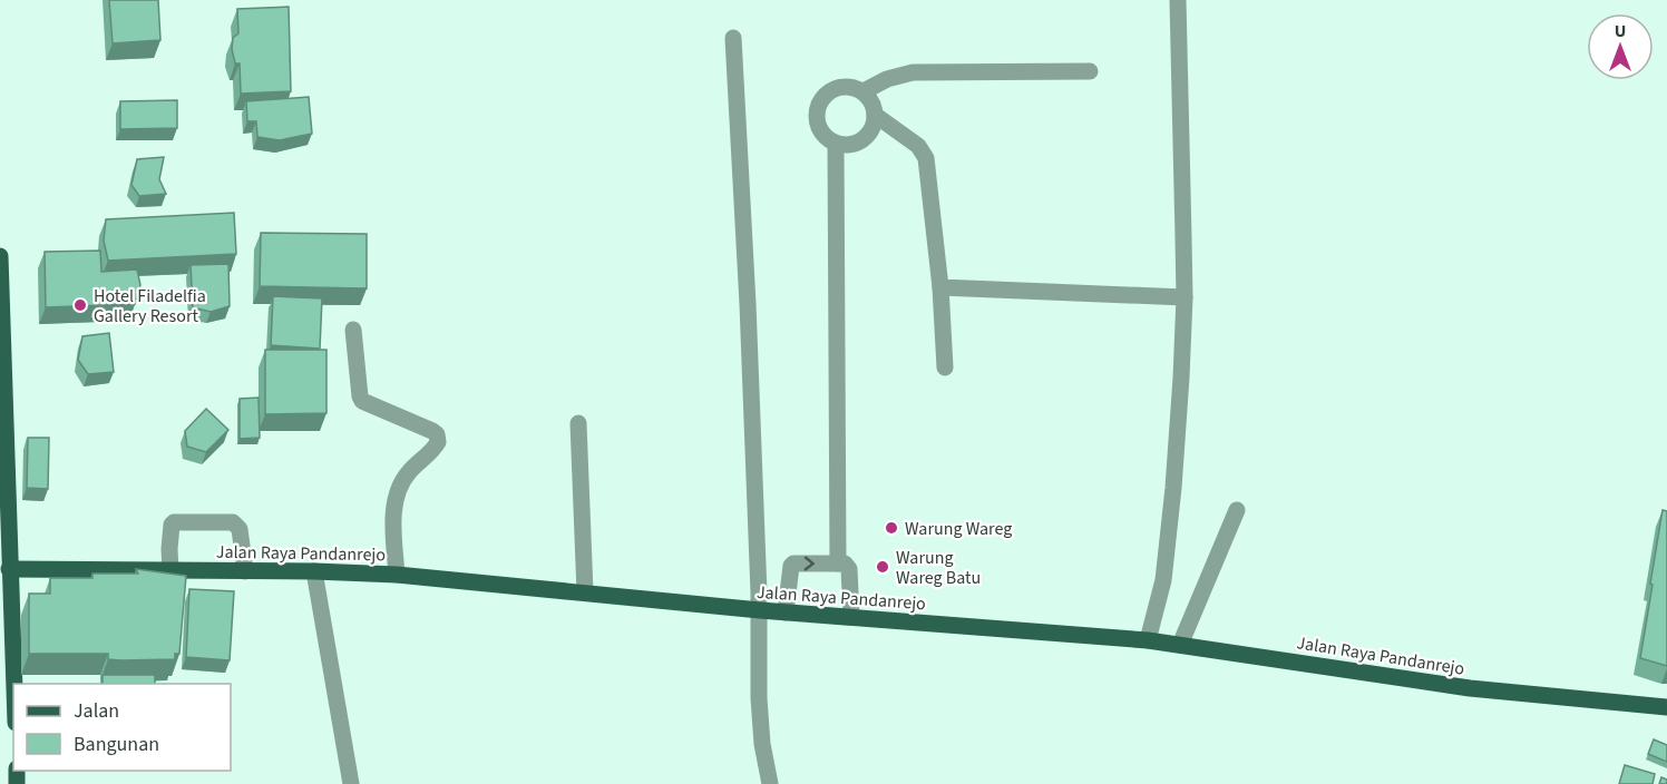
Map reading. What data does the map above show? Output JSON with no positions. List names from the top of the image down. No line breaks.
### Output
{"streets":{"main road":["Jalan Raya Pandanrejo"]},"places":["Hotel Filadelfia Gallery Resort","Warung Wareg","Warung Wareg Batu"],"legend":["Jalan","Bangunan"],"north":"top"}
